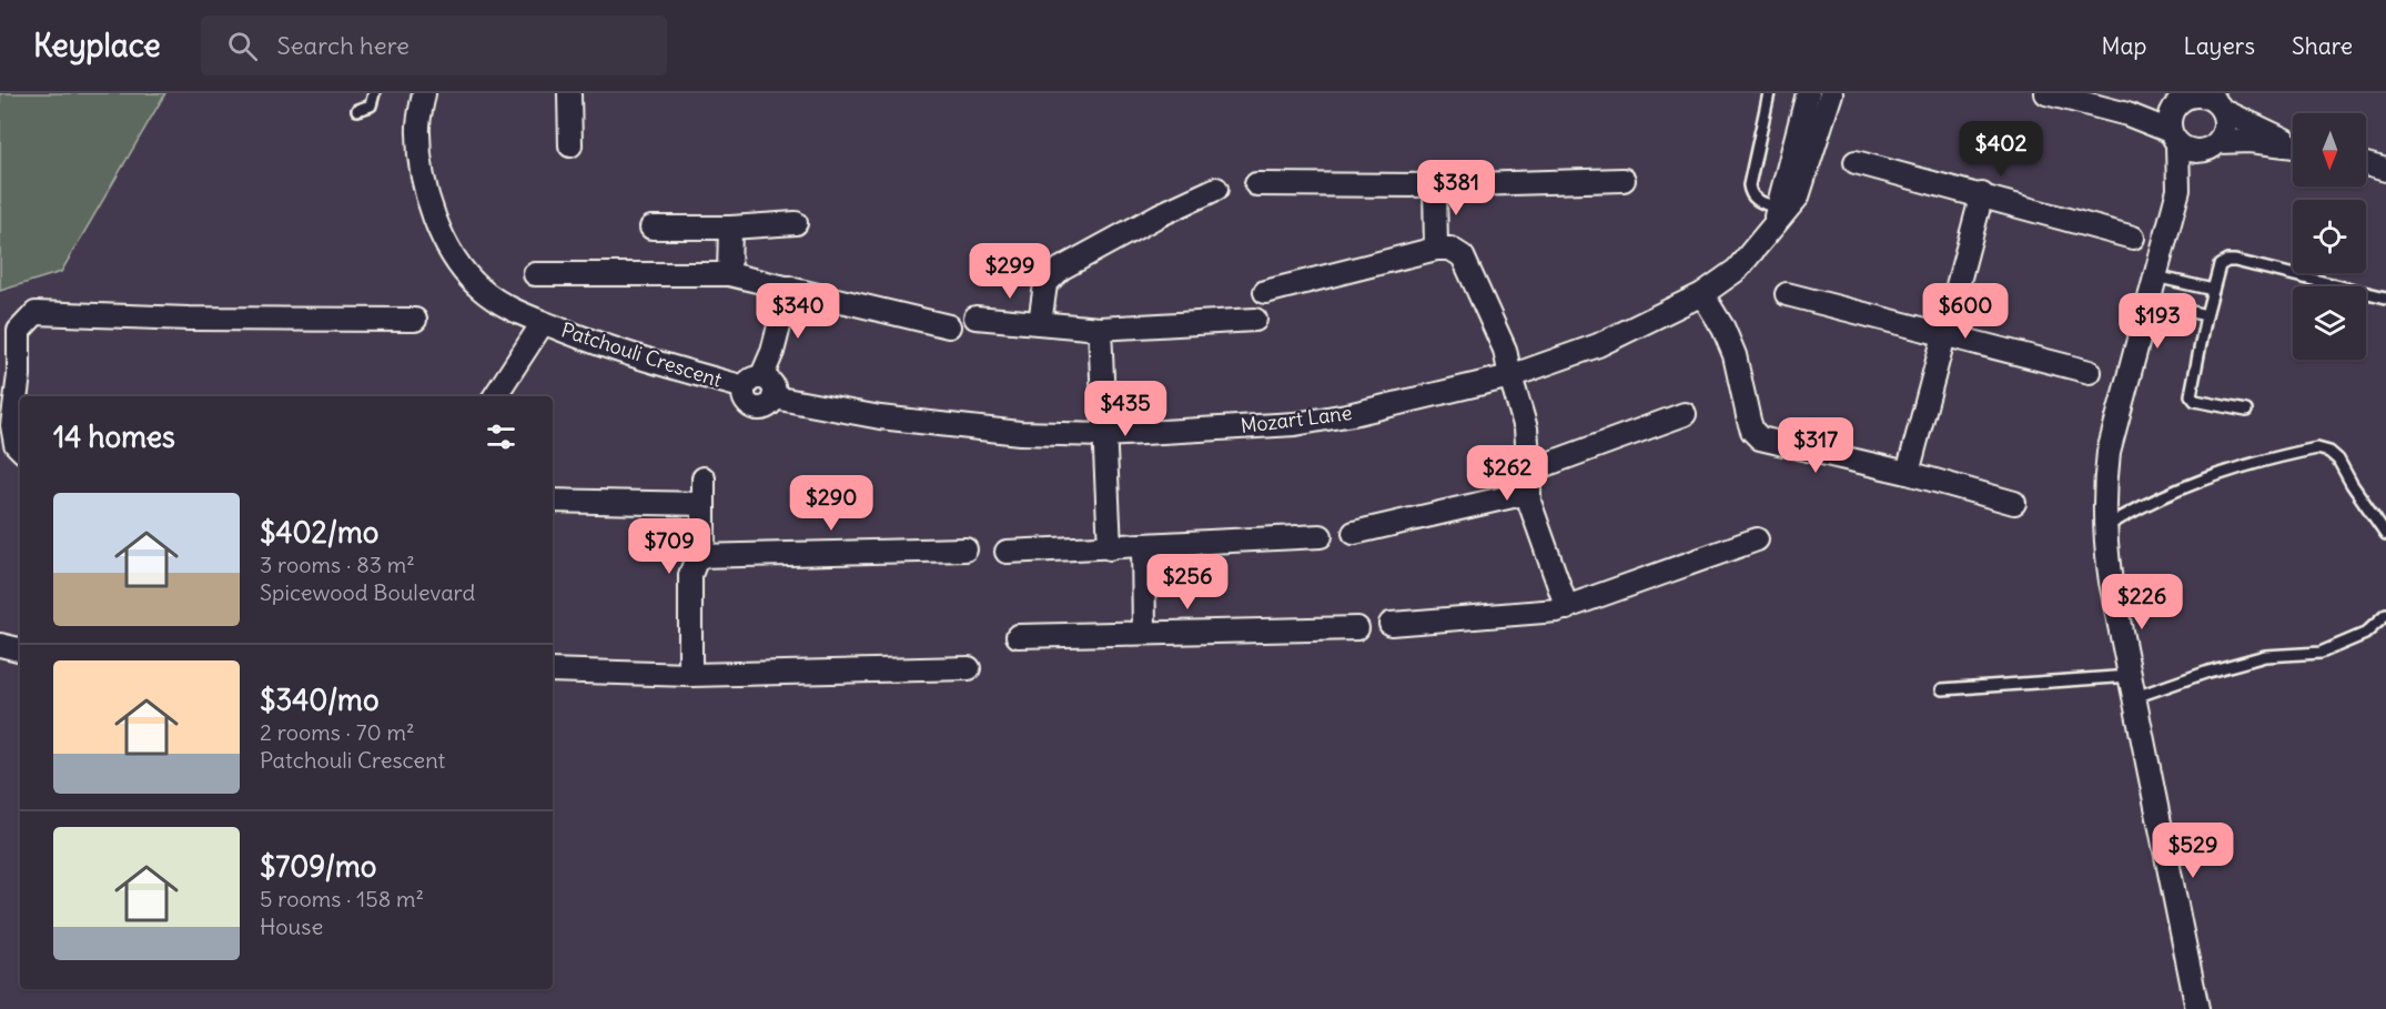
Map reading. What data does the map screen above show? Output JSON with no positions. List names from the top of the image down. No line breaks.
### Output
{"streets":{"street":["Patchouli Crescent","Mozart Lane"]},"crossings":[["Patchouli Crescent","Mozart Lane"]],"north":"bottom","page":{"header":"Keyplace","search":"Search here","nav":["Map","Layers","Share"],"price":["$402","$381","$299","$340","$600","$193","$435","$317","$262","$290","$709","$256","$226","$529"],"heading":"14 homes","list":[{"name":"$402/mo","note":"3 rooms · 83 m² · Spicewood Boulevard"},{"name":"$340/mo","note":"2 rooms · 70 m² · Patchouli Crescent"},{"name":"$709/mo","note":"5 rooms · 158 m² · House"}]}}
